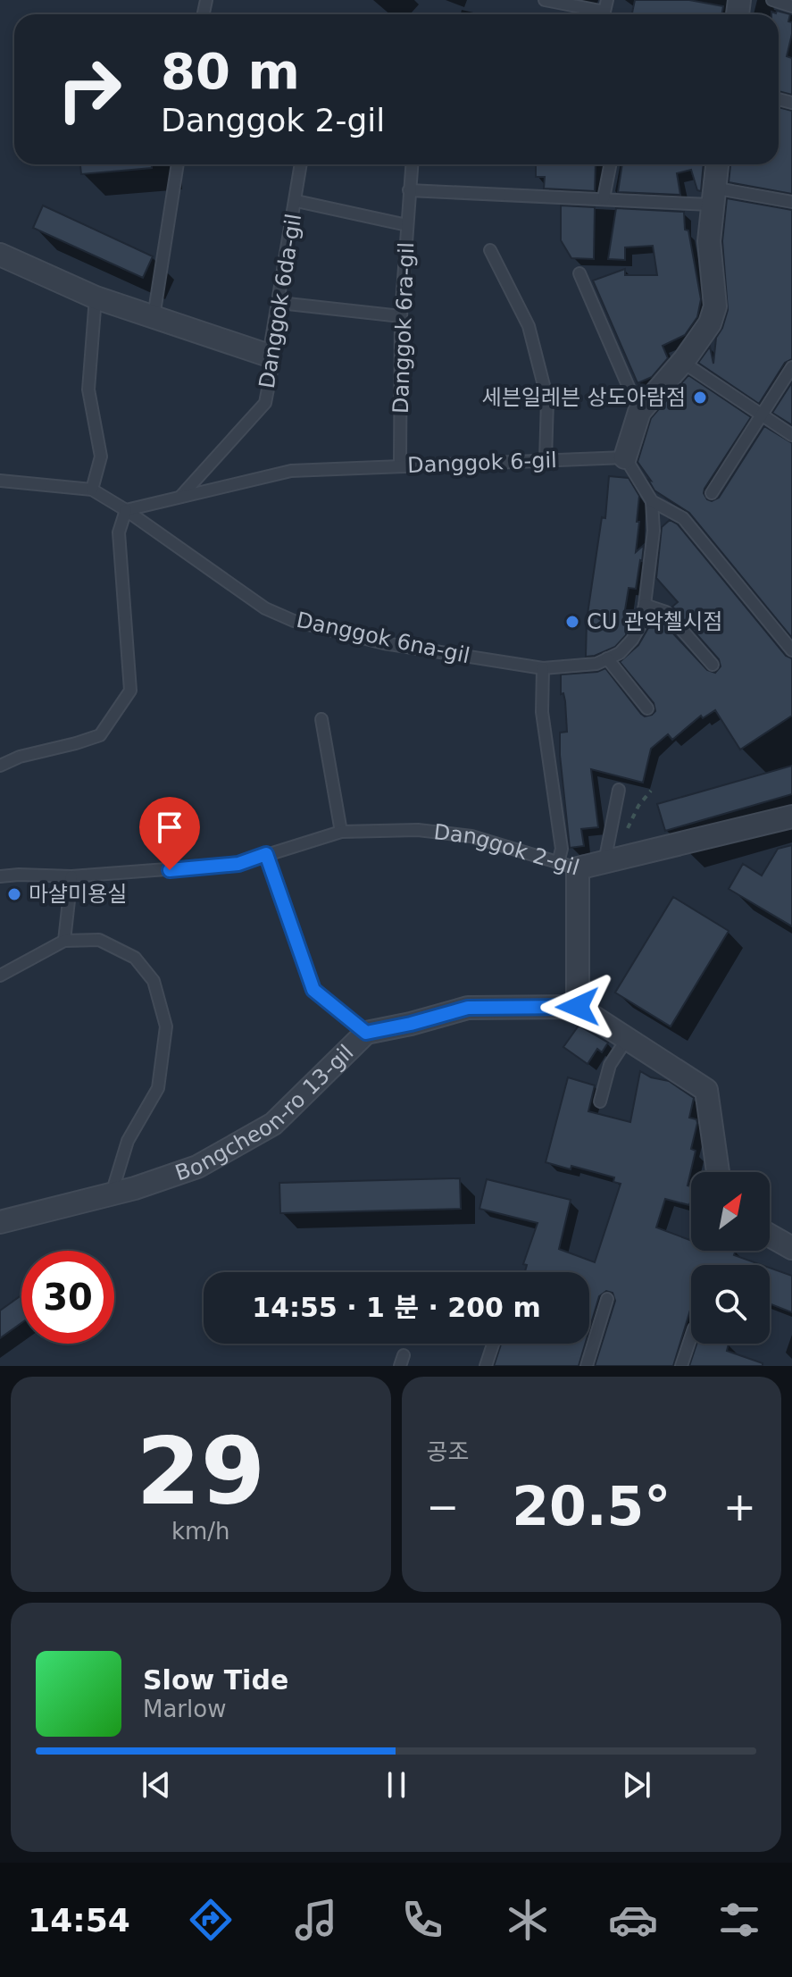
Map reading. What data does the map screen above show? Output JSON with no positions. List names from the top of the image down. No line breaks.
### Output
{"streets":{"street":["Danggok 2-gil","Bongcheon-ro 13-gil"],"lane":["Danggok 6da-gil","Danggok 6ra-gil","Danggok 6-gil","Danggok 6na-gil"]},"crossings":[["Danggok 6da-gil","Danggok 6-gil"],["Danggok 6ra-gil","Danggok 6-gil"],["Danggok 6-gil","Danggok 6na-gil"]],"places":["세븐일레븐 상도아람점","CU 관악첼시점","마샬미용실"],"north":"top right","page":{"turn":["80 m","Danggok 2-gil"],"limit":"30","trip":"14:55 · 1 분 · 200 m","tile":[["29","km/h"],"공조"],"heat":["−","20.5°","+"],"song":["Slow Tide","Marlow"],"tabs":"14:54"}}
